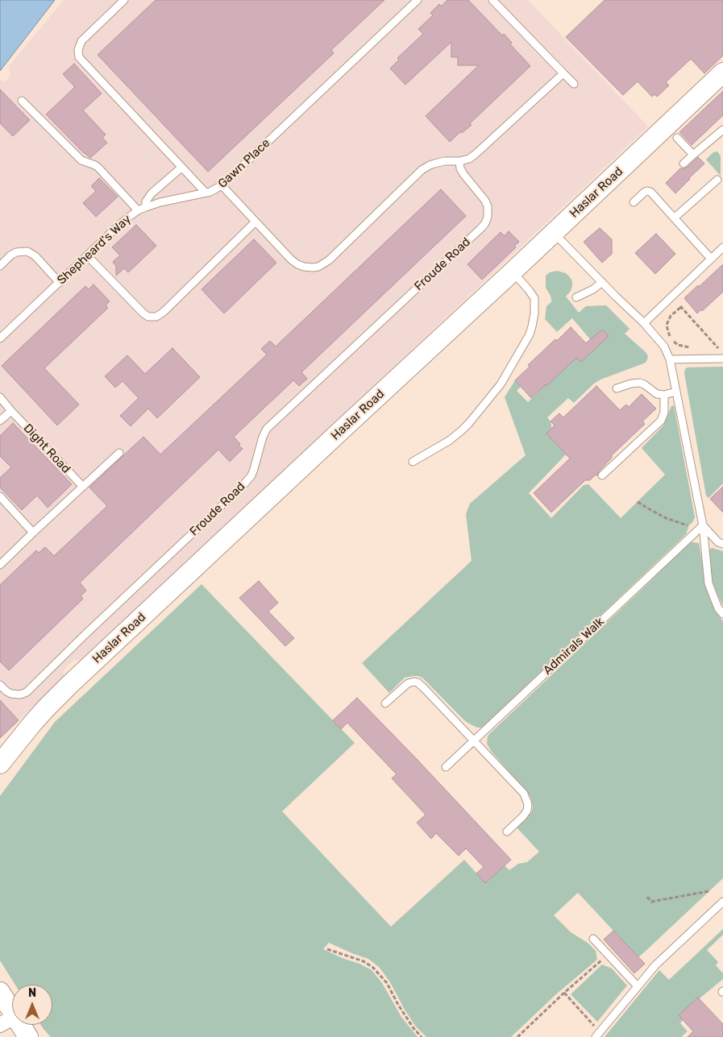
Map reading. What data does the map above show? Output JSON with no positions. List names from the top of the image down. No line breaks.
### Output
{"streets":{"street":["Haslar Road"],"lane":["Gawn Place","Shepheard's Way","Froude Road","Dight Road","Admirals Walk"]},"crossings":[["Gawn Place","Shepheard's Way"]],"north":"top"}
